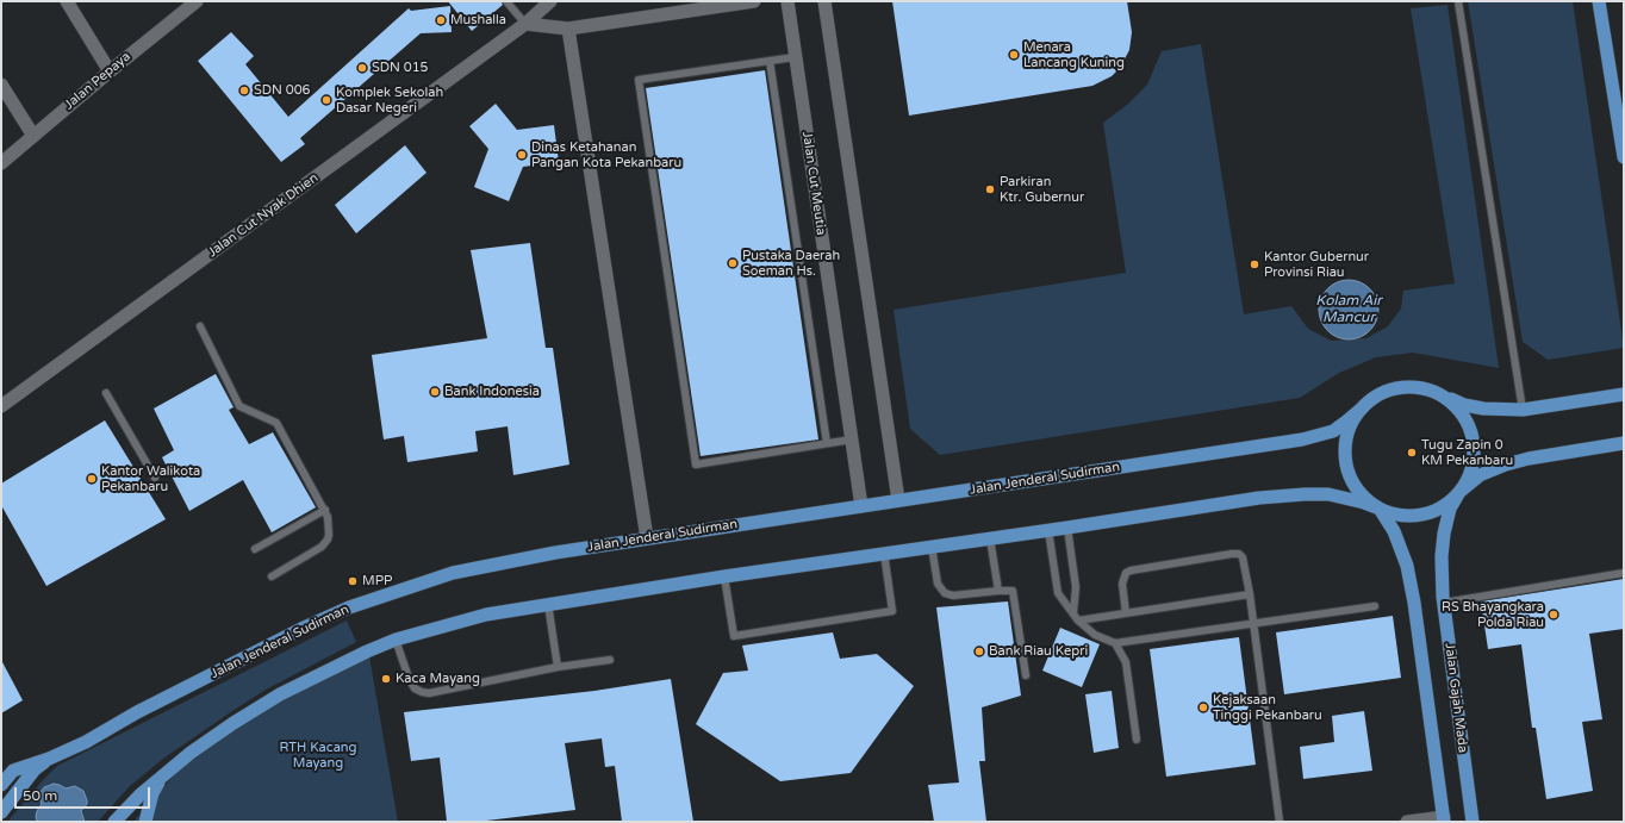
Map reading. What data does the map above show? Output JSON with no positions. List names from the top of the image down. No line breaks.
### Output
{"streets":{"main road":["Jalan Jenderal Sudirman","Jalan Gajah Mada"],"street":["Jalan Pepaya","Jalan Cut Meutia","Jalan Cut Nyak Dhien"]},"crossings":[["Jalan Cut Meutia","Jalan Jenderal Sudirman"],["Jalan Jenderal Sudirman","Jalan Gajah Mada"]],"water":["Kolam Air Mancur"],"parks":["RTH Kacang Mayang"],"places":["Mushalla","Menara Lancang Kuning","SDN 015","SDN 006","Komplek Sekolah Dasar Negeri","Dinas Ketahanan Pangan Kota Pekanbaru","Parkiran Ktr. Gubernur","Pustaka Daerah Soeman Hs.","Kantor Gubernur Provinsi Riau","Bank Indonesia","Tugu Zapin 0 KM Pekanbaru","Kantor Walikota Pekanbaru","MPP","RS Bhayangkara Polda Riau","Bank Riau Kepri","Kaca Mayang","Kejaksaan Tinggi Pekanbaru"],"scale_bar":"50 m"}
